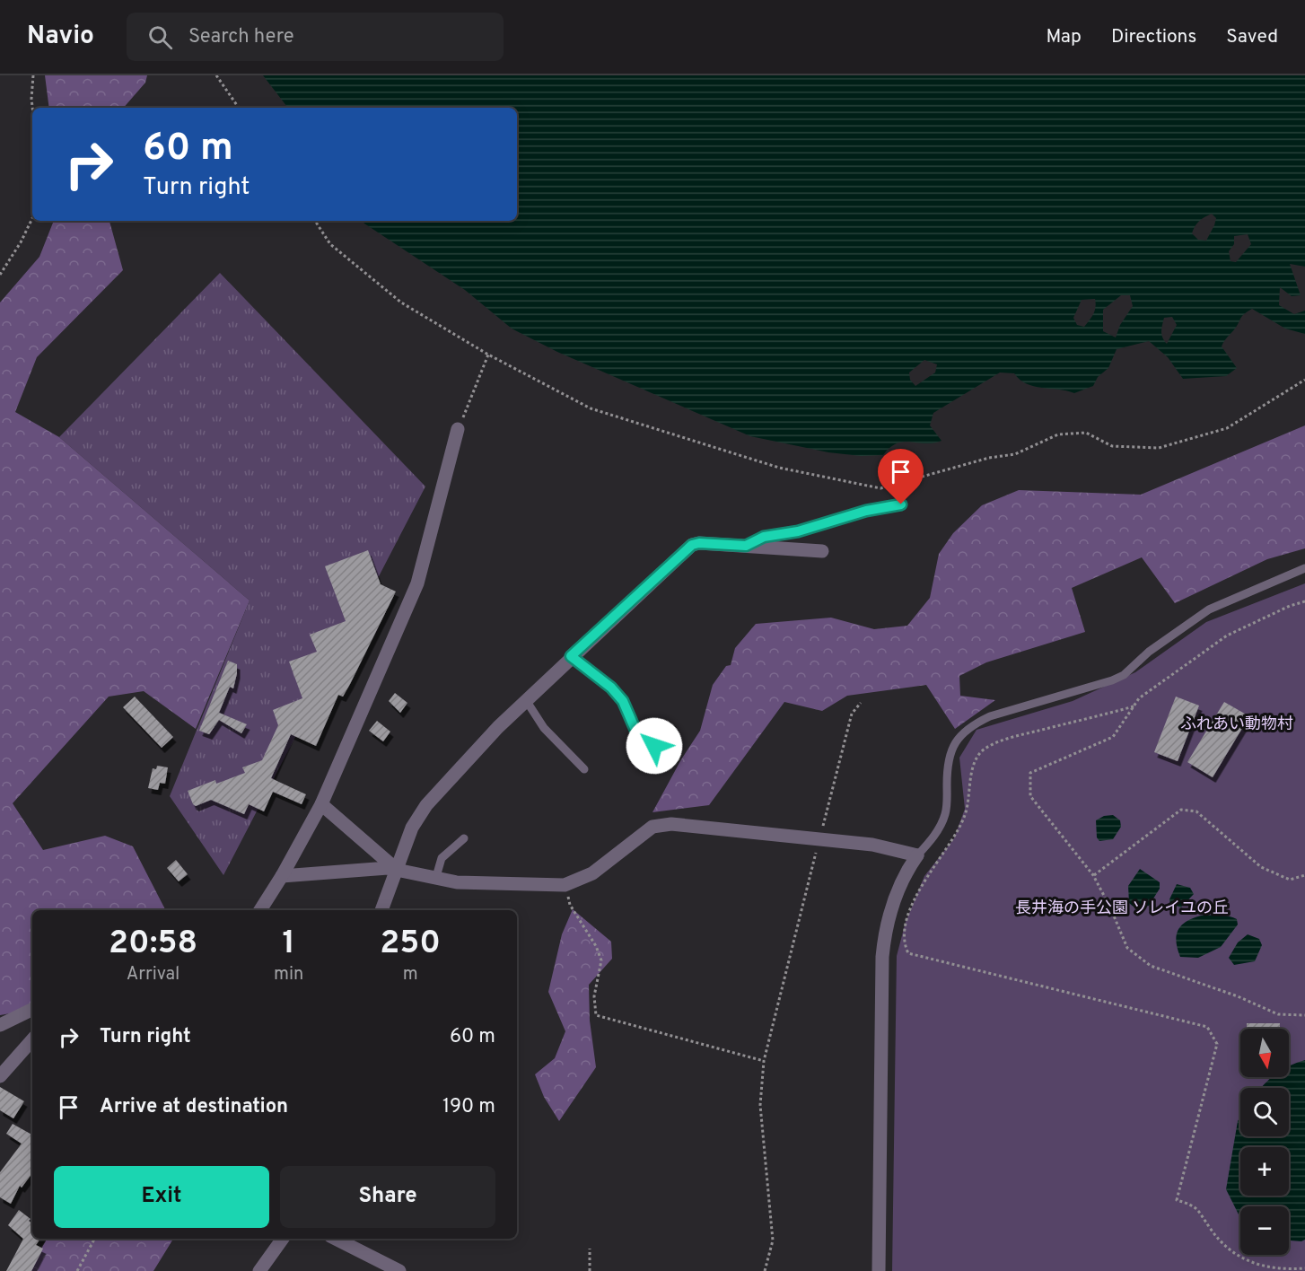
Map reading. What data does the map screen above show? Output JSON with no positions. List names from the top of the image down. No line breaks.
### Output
{"parks":["ふれあい動物村","長井海の手公園 ソレイユの丘"],"north":"bottom","page":{"header":"Navio","search":"Search here","nav":["Map","Directions","Saved"],"turn":["60 m","Turn right"],"eta":["20:58","Arrival","1","min","250","m"],"list":[{"name":"Turn right","value":"60 m"},{"name":"Arrive at destination","value":"190 m"}],"map_buttons":["+","−"],"buttons":["Exit","Share"]}}
